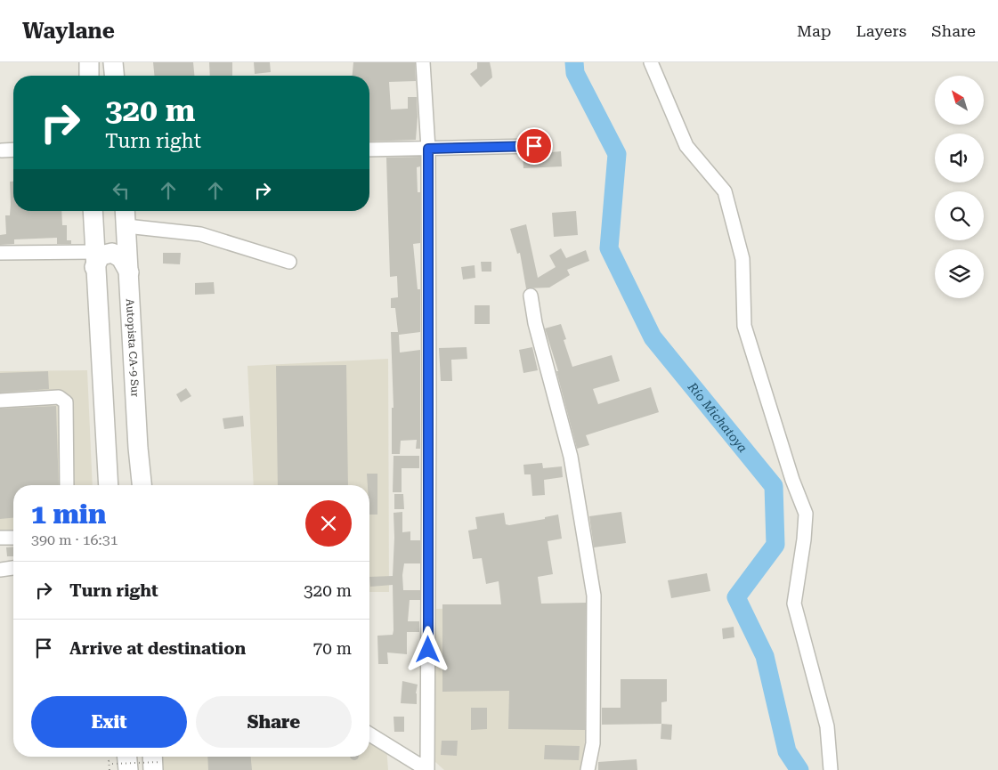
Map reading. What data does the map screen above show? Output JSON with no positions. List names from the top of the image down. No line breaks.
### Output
{"streets":{"highway":["Autopista CA-9 Sur"]},"water":["Río Michatoya"],"north":"top left","page":{"header":"Waylane","nav":["Map","Layers","Share"],"turn":["320 m","Turn right"],"heading":["1 min","390 m · 16:31"],"list":[{"name":"Turn right","value":"320 m"},{"name":"Arrive at destination","value":"70 m"}],"buttons":["Exit","Share"]}}
